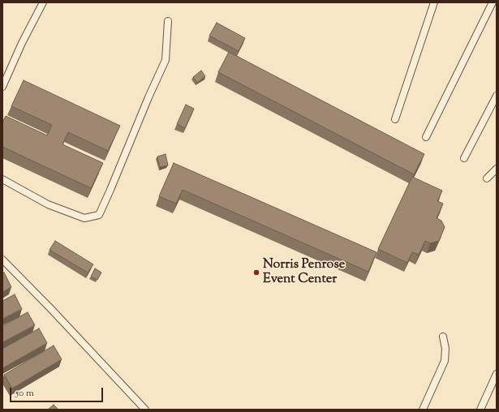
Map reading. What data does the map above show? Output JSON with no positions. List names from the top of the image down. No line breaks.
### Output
{"places":["Norris Penrose Event Center"],"scale_bar":"50 m"}
